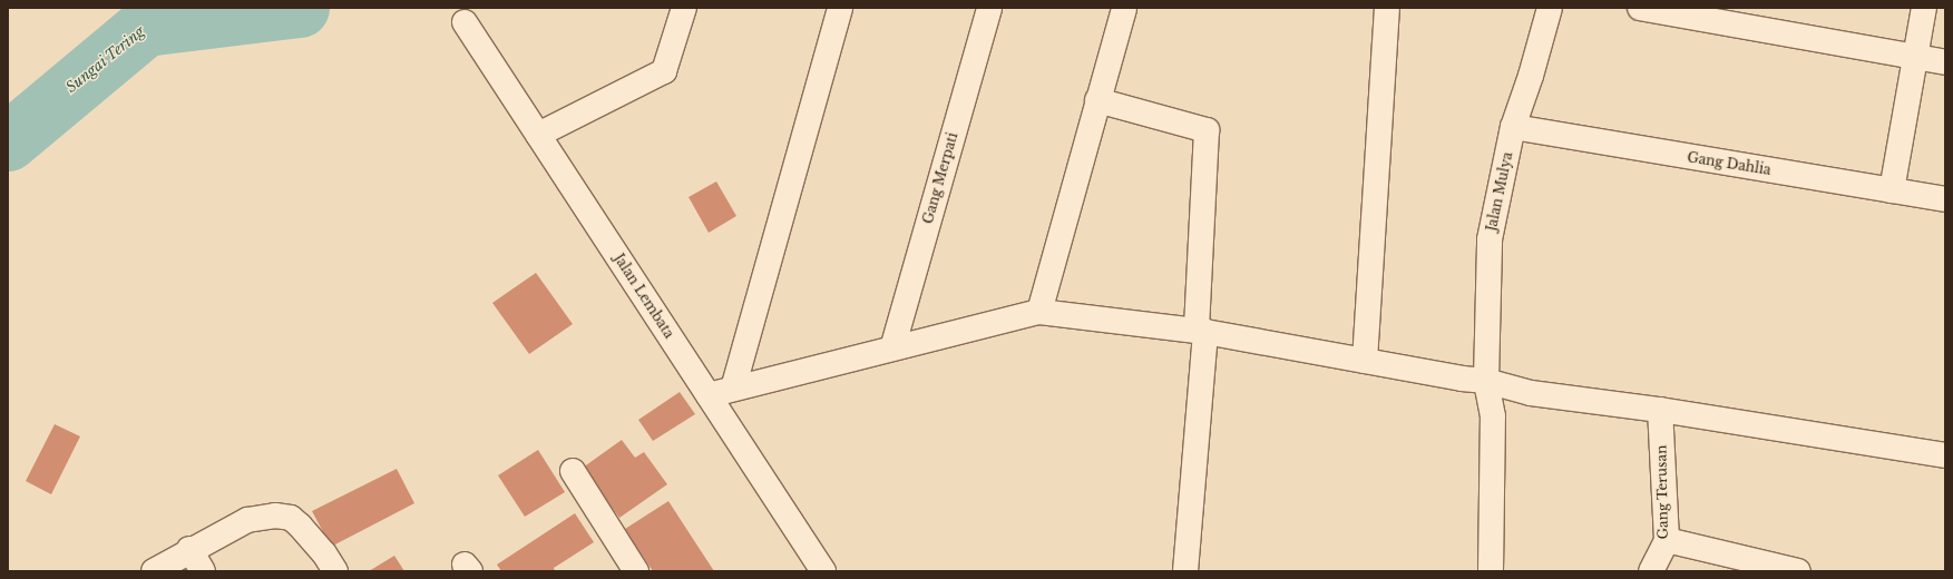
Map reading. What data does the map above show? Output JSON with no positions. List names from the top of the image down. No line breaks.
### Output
{"streets":{"street":["Gang Dahlia","Gang Merpati","Jalan Mulya","Jalan Lembata","Gang Terusan"]},"crossings":[["Gang Dahlia","Jalan Mulya"]],"water":["Sungai Tering"]}
